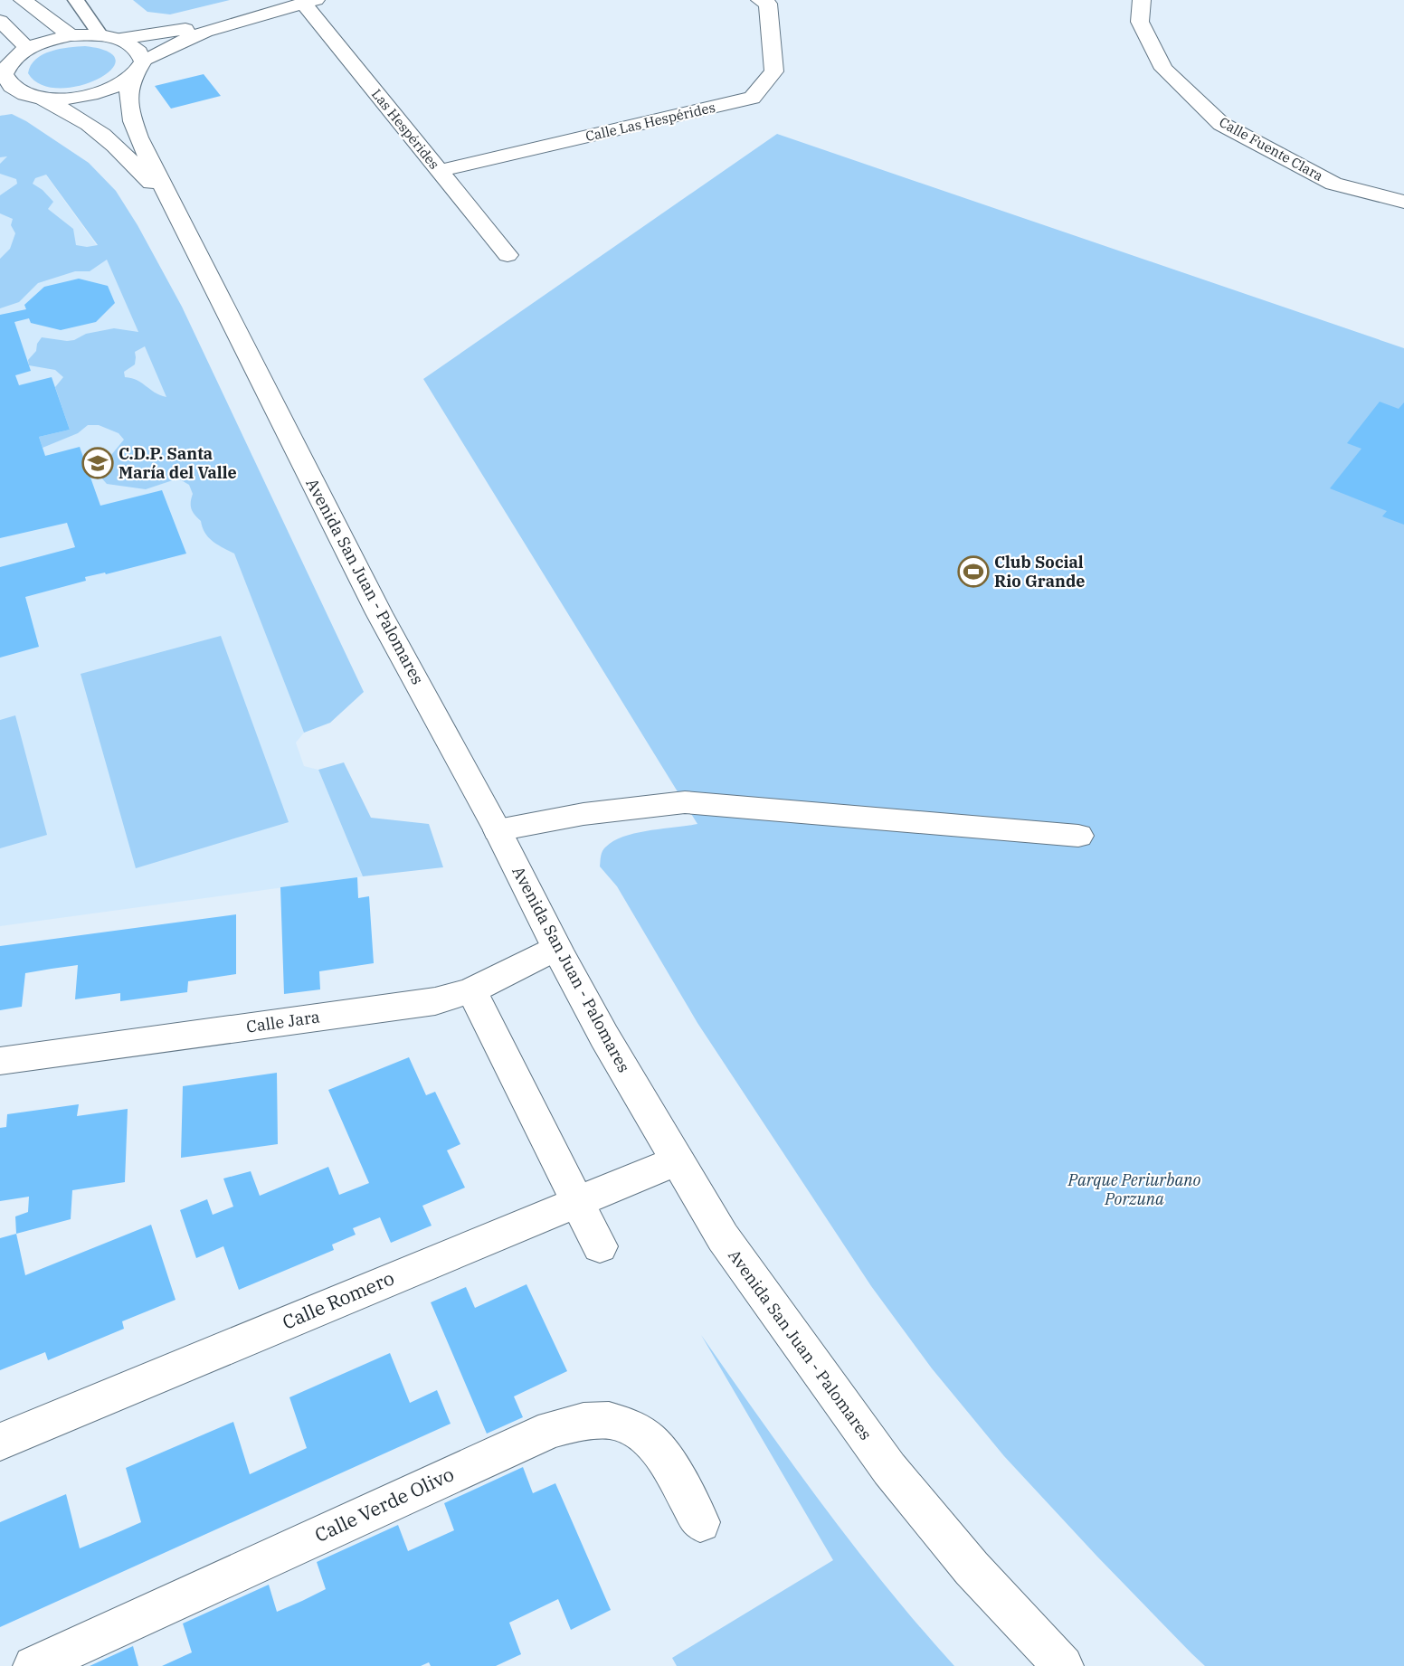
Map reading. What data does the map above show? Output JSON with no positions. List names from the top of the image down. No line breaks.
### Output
{"streets":{"street":["Calle Las Hespérides","Las Hespérides","Calle Fuente Clara","Avenida San Juan - Palomares","Calle Jara","Calle Romero","Calle Verde Olivo"]},"crossings":[["Calle Las Hespérides","Las Hespérides"],["Avenida San Juan - Palomares","Calle Jara"],["Avenida San Juan - Palomares","Calle Romero"]],"parks":["Parque Periurbano Porzuna"],"places":{"school or university":["C.D.P. Santa María del Valle"],"sports":["Club Social Rio Grande"]}}
